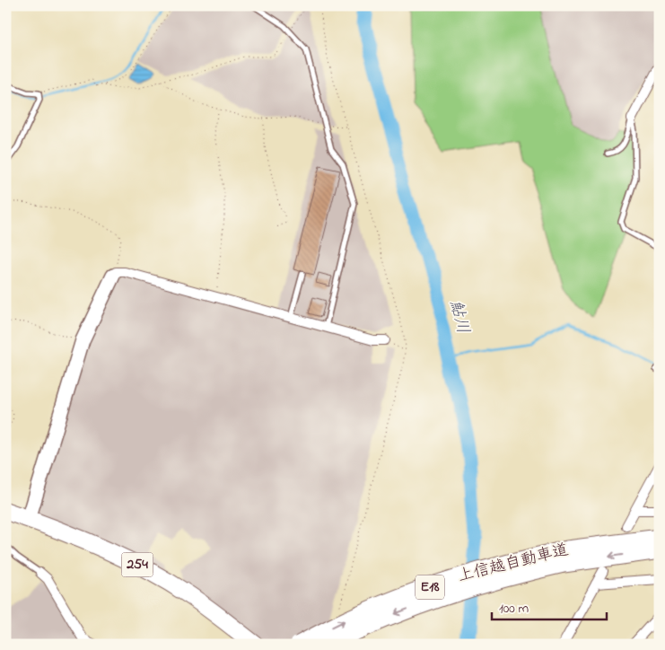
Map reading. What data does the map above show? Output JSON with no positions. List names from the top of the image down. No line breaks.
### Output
{"streets":{"highway":["上信越自動車道","254","E18"]},"water":["鮎川"],"scale_bar":"100 m"}
